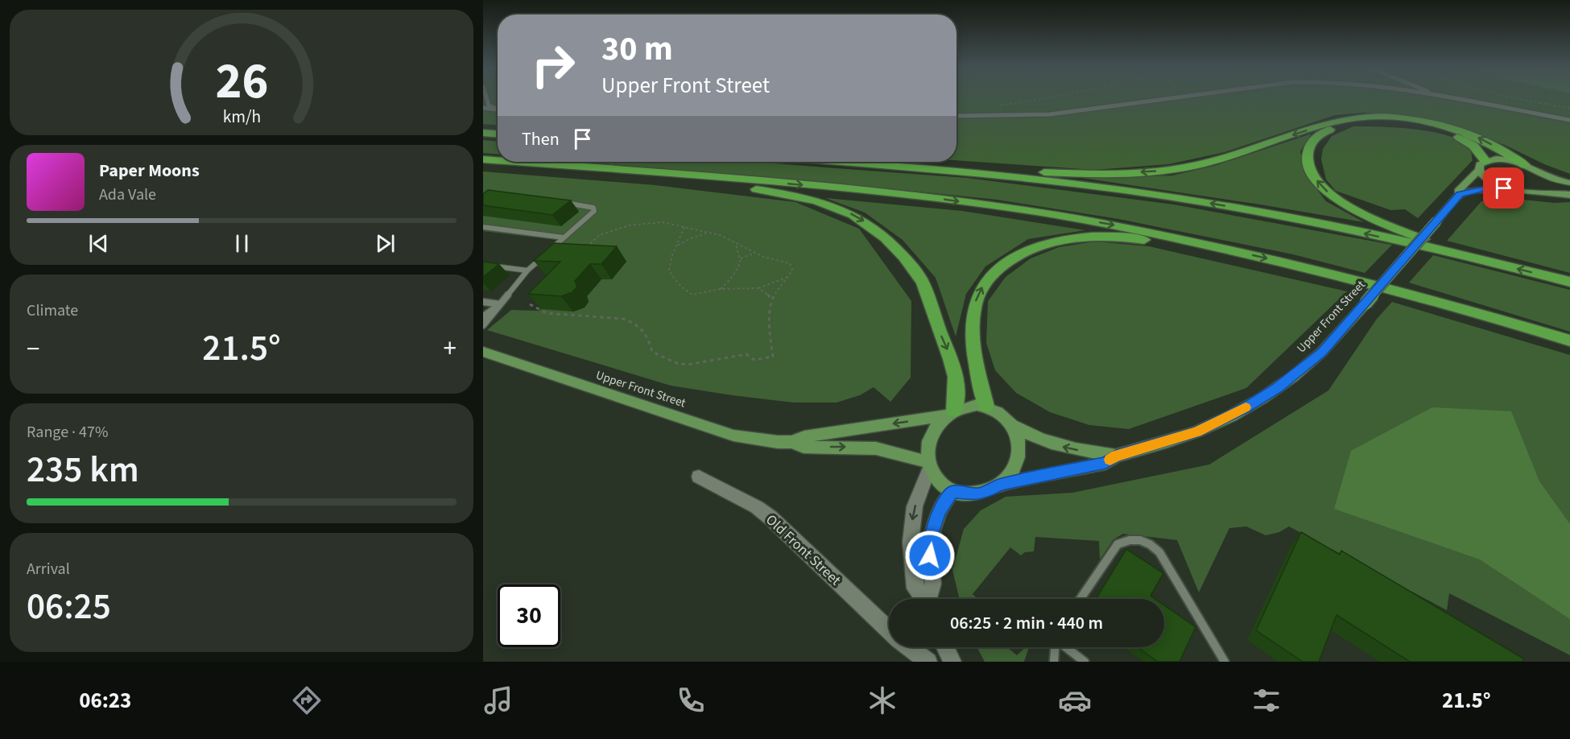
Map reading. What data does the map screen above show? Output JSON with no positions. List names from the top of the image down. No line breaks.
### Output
{"streets":{"main road":["Upper Front Street"],"street":["Old Front Street"]},"page":{"turn":["30 m","Upper Front Street"],"then":"Then","song":["Paper Moons","Ada Vale"],"tile":["Climate",["Range · 47%","235 km"],["Arrival","06:25"]],"heat":["−","21.5°","+"],"limit":"30","trip":"06:25 · 2 min · 440 m","tabs":["06:23","21.5°"],"gauge":["26","km/h"]}}
